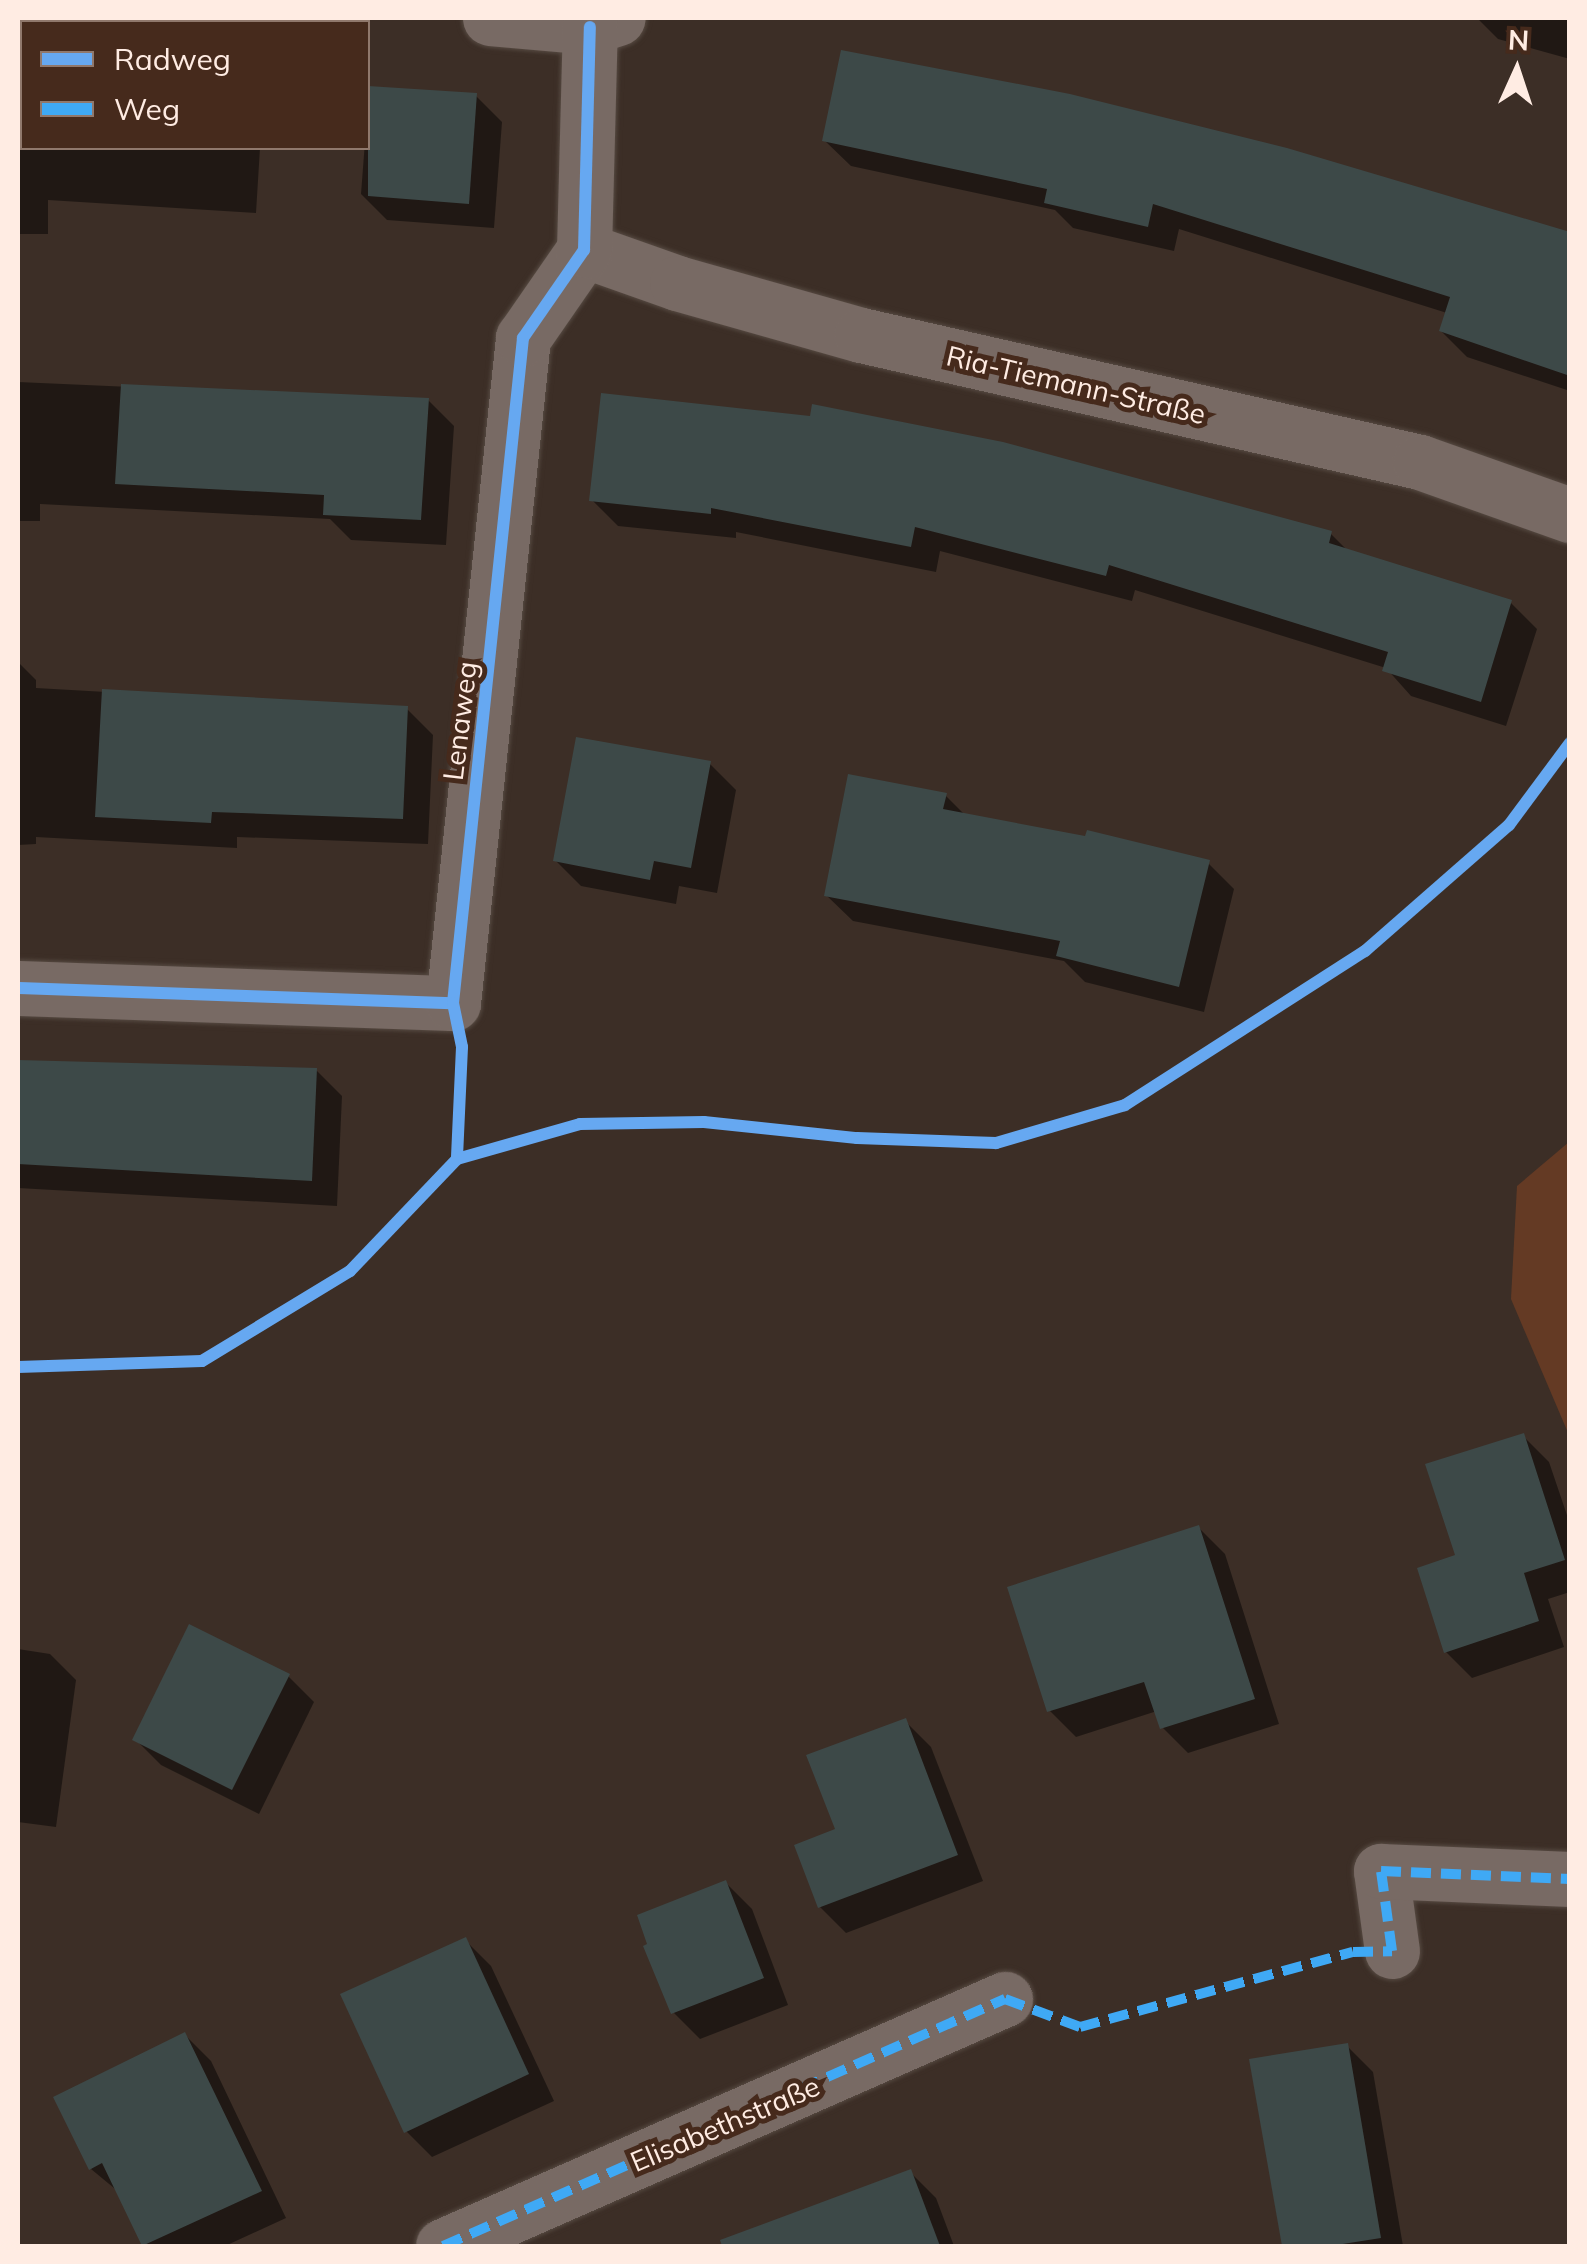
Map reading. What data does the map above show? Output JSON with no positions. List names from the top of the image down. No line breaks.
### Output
{"streets":{"street":["Ria-Tiemann-Straße","Lenaweg","Elisabethstraße"]},"crossings":[["Ria-Tiemann-Straße","Lenaweg"]],"legend":["Radweg","Weg"],"north":"top"}
